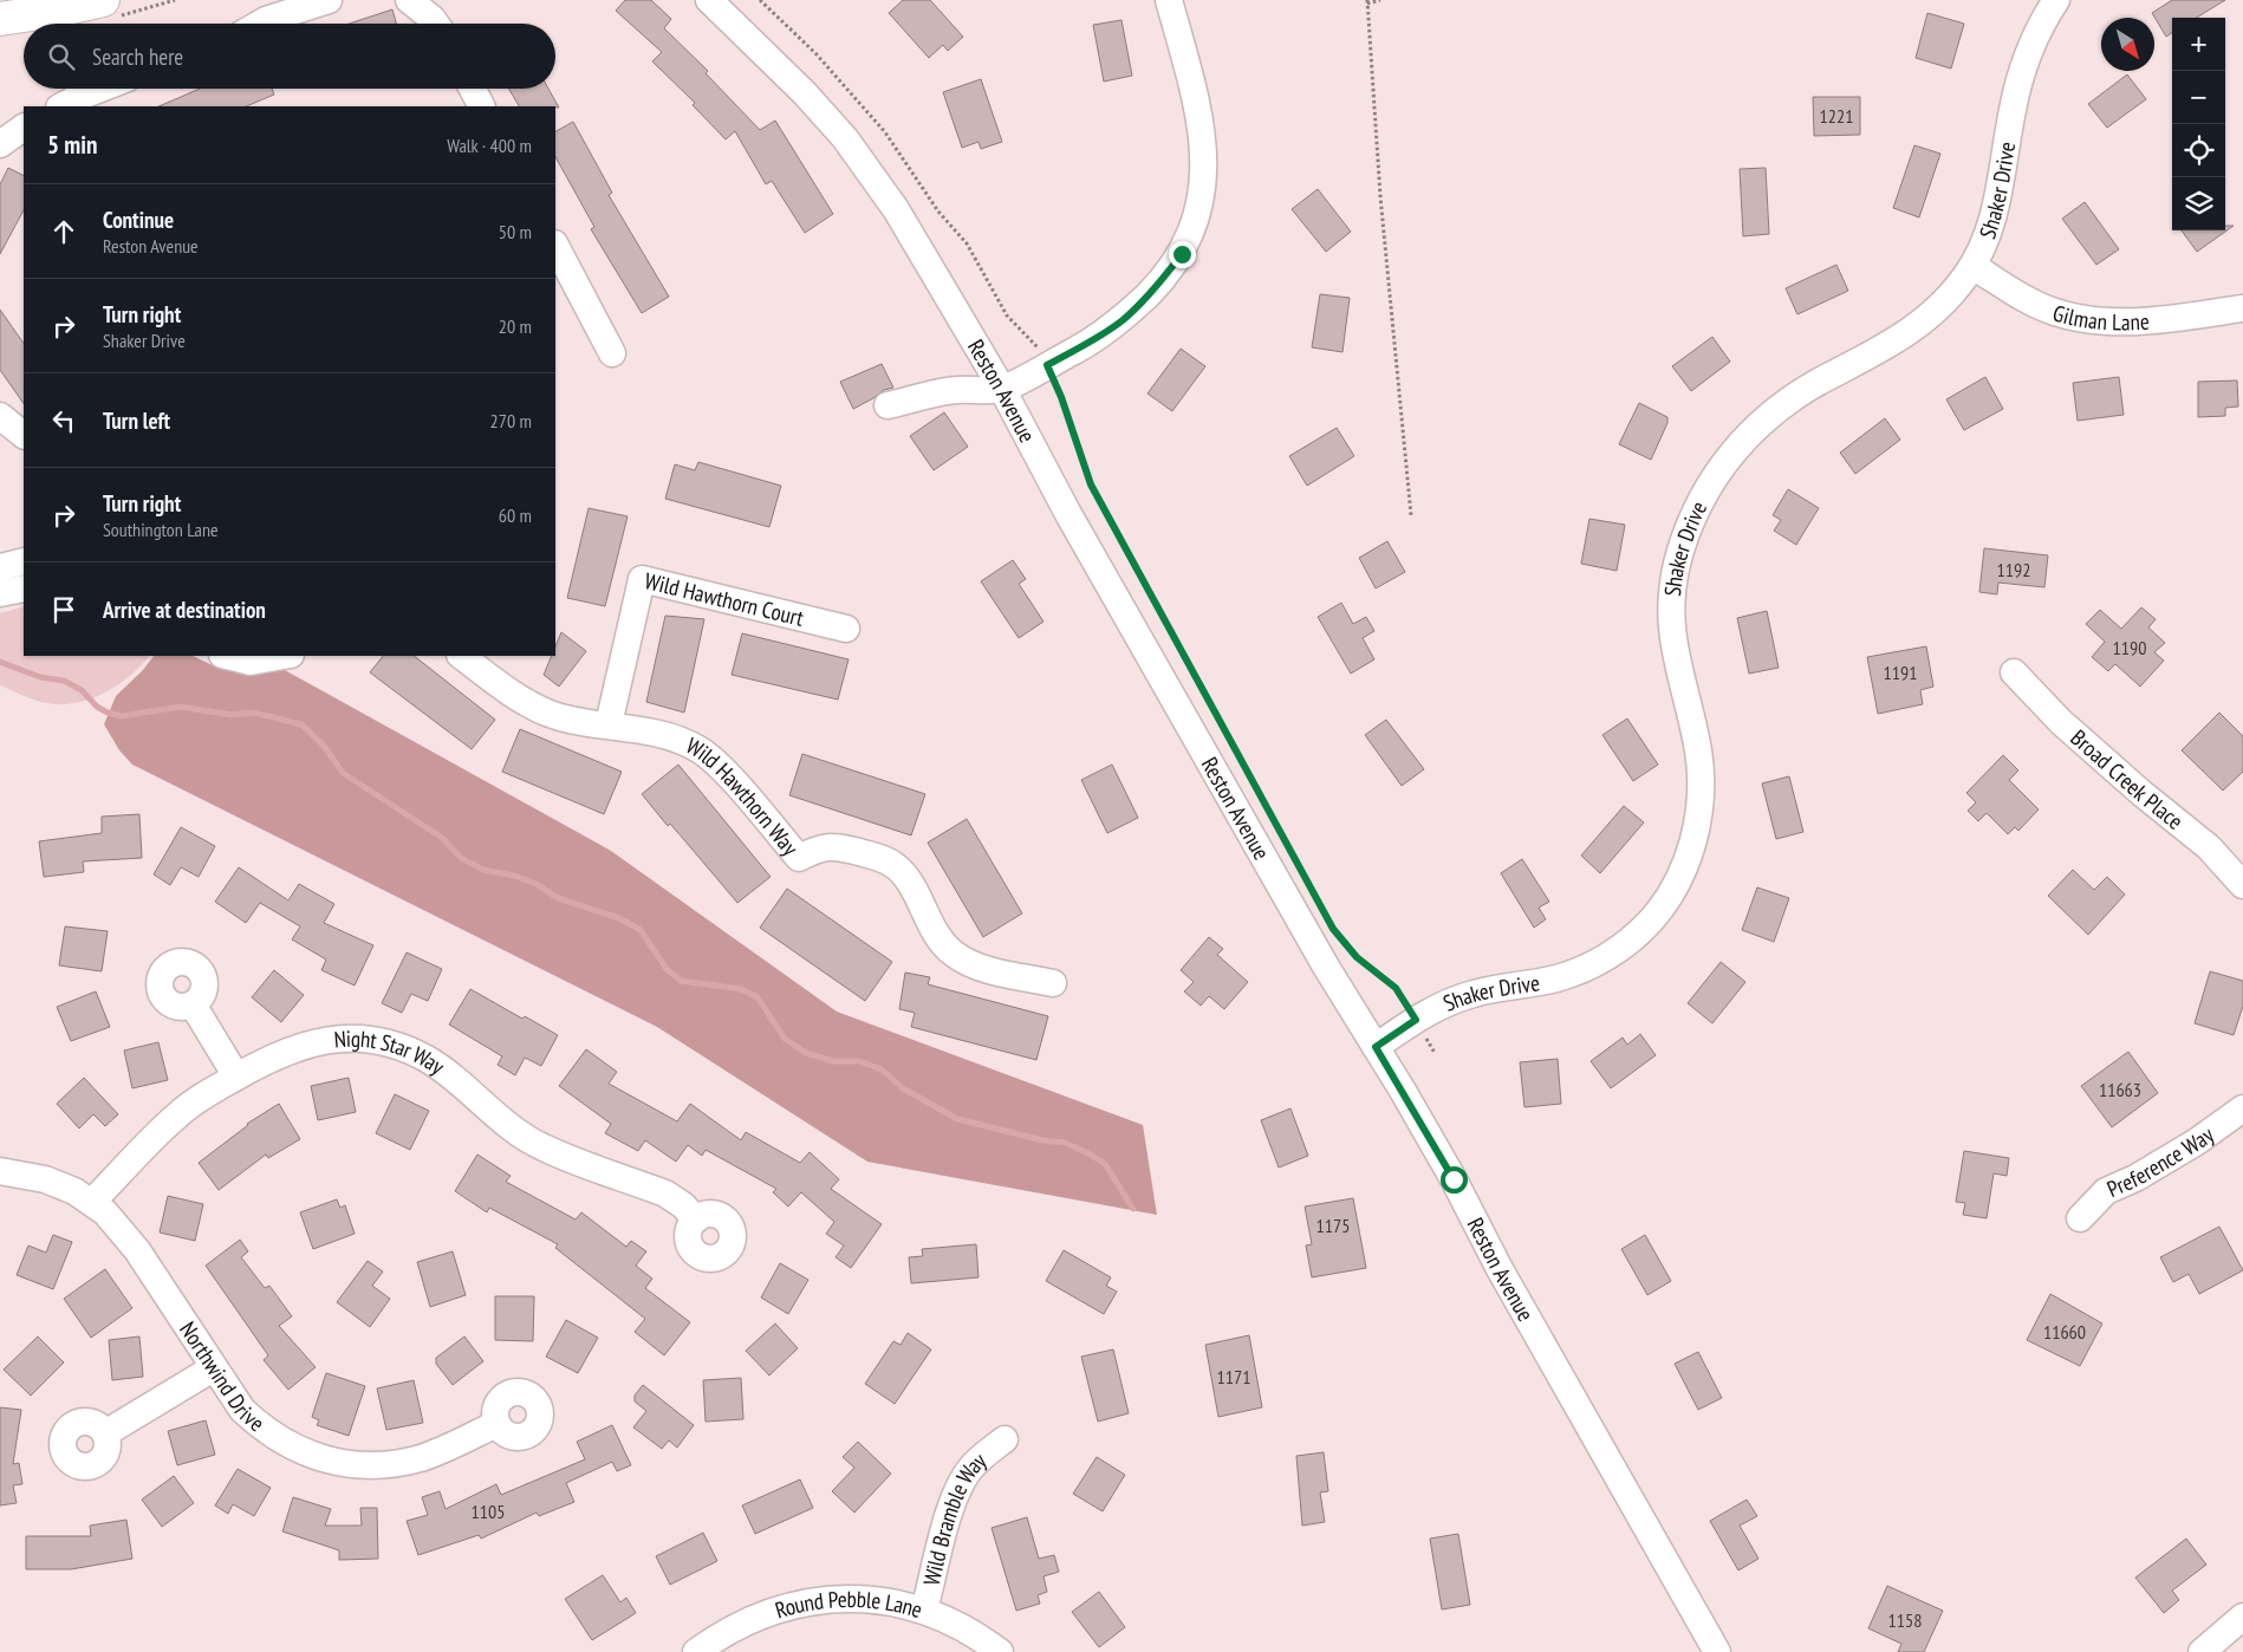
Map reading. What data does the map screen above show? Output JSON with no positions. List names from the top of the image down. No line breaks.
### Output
{"streets":{"street":["Shaker Drive","Gilman Lane","Reston Avenue","Wild Hawthorn Court","Broad Creek Place","Wild Hawthorn Way","Night Star Way","Preference Way","Northwind Drive","Wild Bramble Way","Round Pebble Lane"]},"crossings":[["Shaker Drive","Gilman Lane"],["Shaker Drive","Reston Avenue"],["Wild Hawthorn Court","Wild Hawthorn Way"],["Night Star Way","Northwind Drive"],["Wild Bramble Way","Round Pebble Lane"]],"house_numbers":["1221","1192","1190","1191","11663","1175","11660","1171","1105","1158"],"north":"bottom right","page":{"map_buttons":["+","−"],"search":"Search here","heading":["5 min","Walk · 400 m"],"list":[["Continue","Reston Avenue","50 m"],["Turn right","Shaker Drive","20 m"],["Turn left","270 m"],["Turn right","Southington Lane","60 m"],"Arrive at destination"]}}
